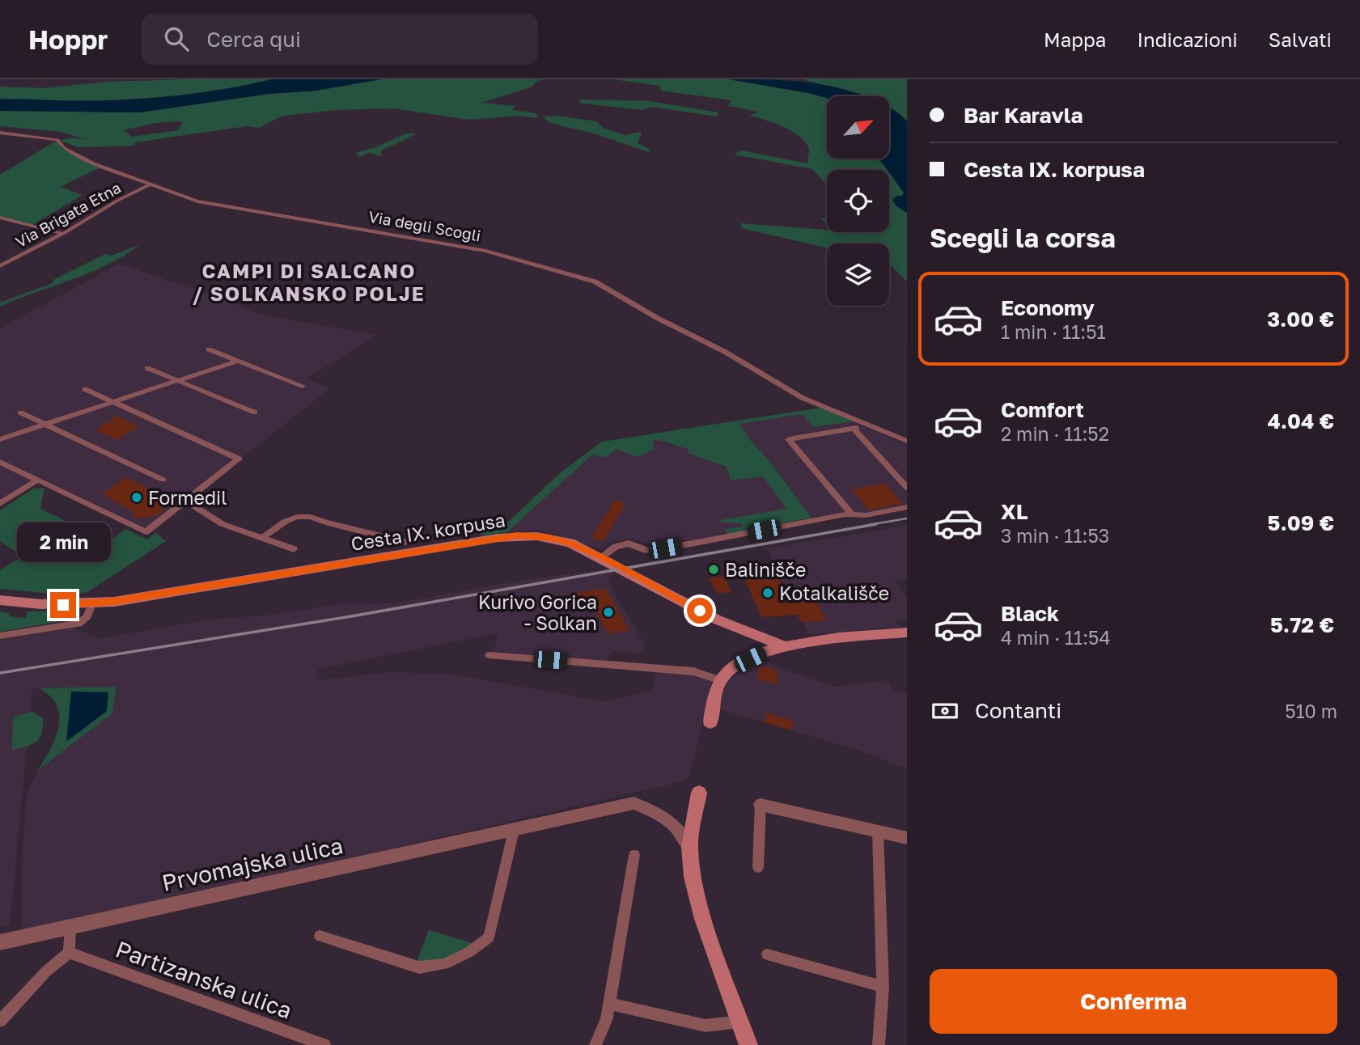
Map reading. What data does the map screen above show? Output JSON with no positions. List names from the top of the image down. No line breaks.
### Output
{"streets":{"main road":["Cesta IX. korpusa"],"street":["Via Brigata Etna","Via degli Scogli","Prvomajska ulica","Partizanska ulica"]},"crossings":[["Via Brigata Etna","Via degli Scogli"]],"districts":["CAMPI DI SALCANO / SOLKANSKO POLJE"],"places":["Formedil","Balinišče","Kotalkališče","Kurivo Gorica - Solkan"],"north":"top right","page":{"header":"Hoppr","search":"Cerca qui","nav":["Mappa","Indicazioni","Salvati"],"banner":["Bar Karavla","Cesta IX. korpusa"],"heading":"Scegli la corsa","list":[{"name":"Economy","note":"1 min · 11:51","value":"3.00 €"},{"name":"Comfort","note":"2 min · 11:52","value":"4.04 €"},{"name":"XL","note":"3 min · 11:53","value":"5.09 €"},{"name":"Black","note":"4 min · 11:54","value":"5.72 €"}],"bubble":"2 min","pay":["Contanti","510 m"],"buttons":"Conferma"}}
